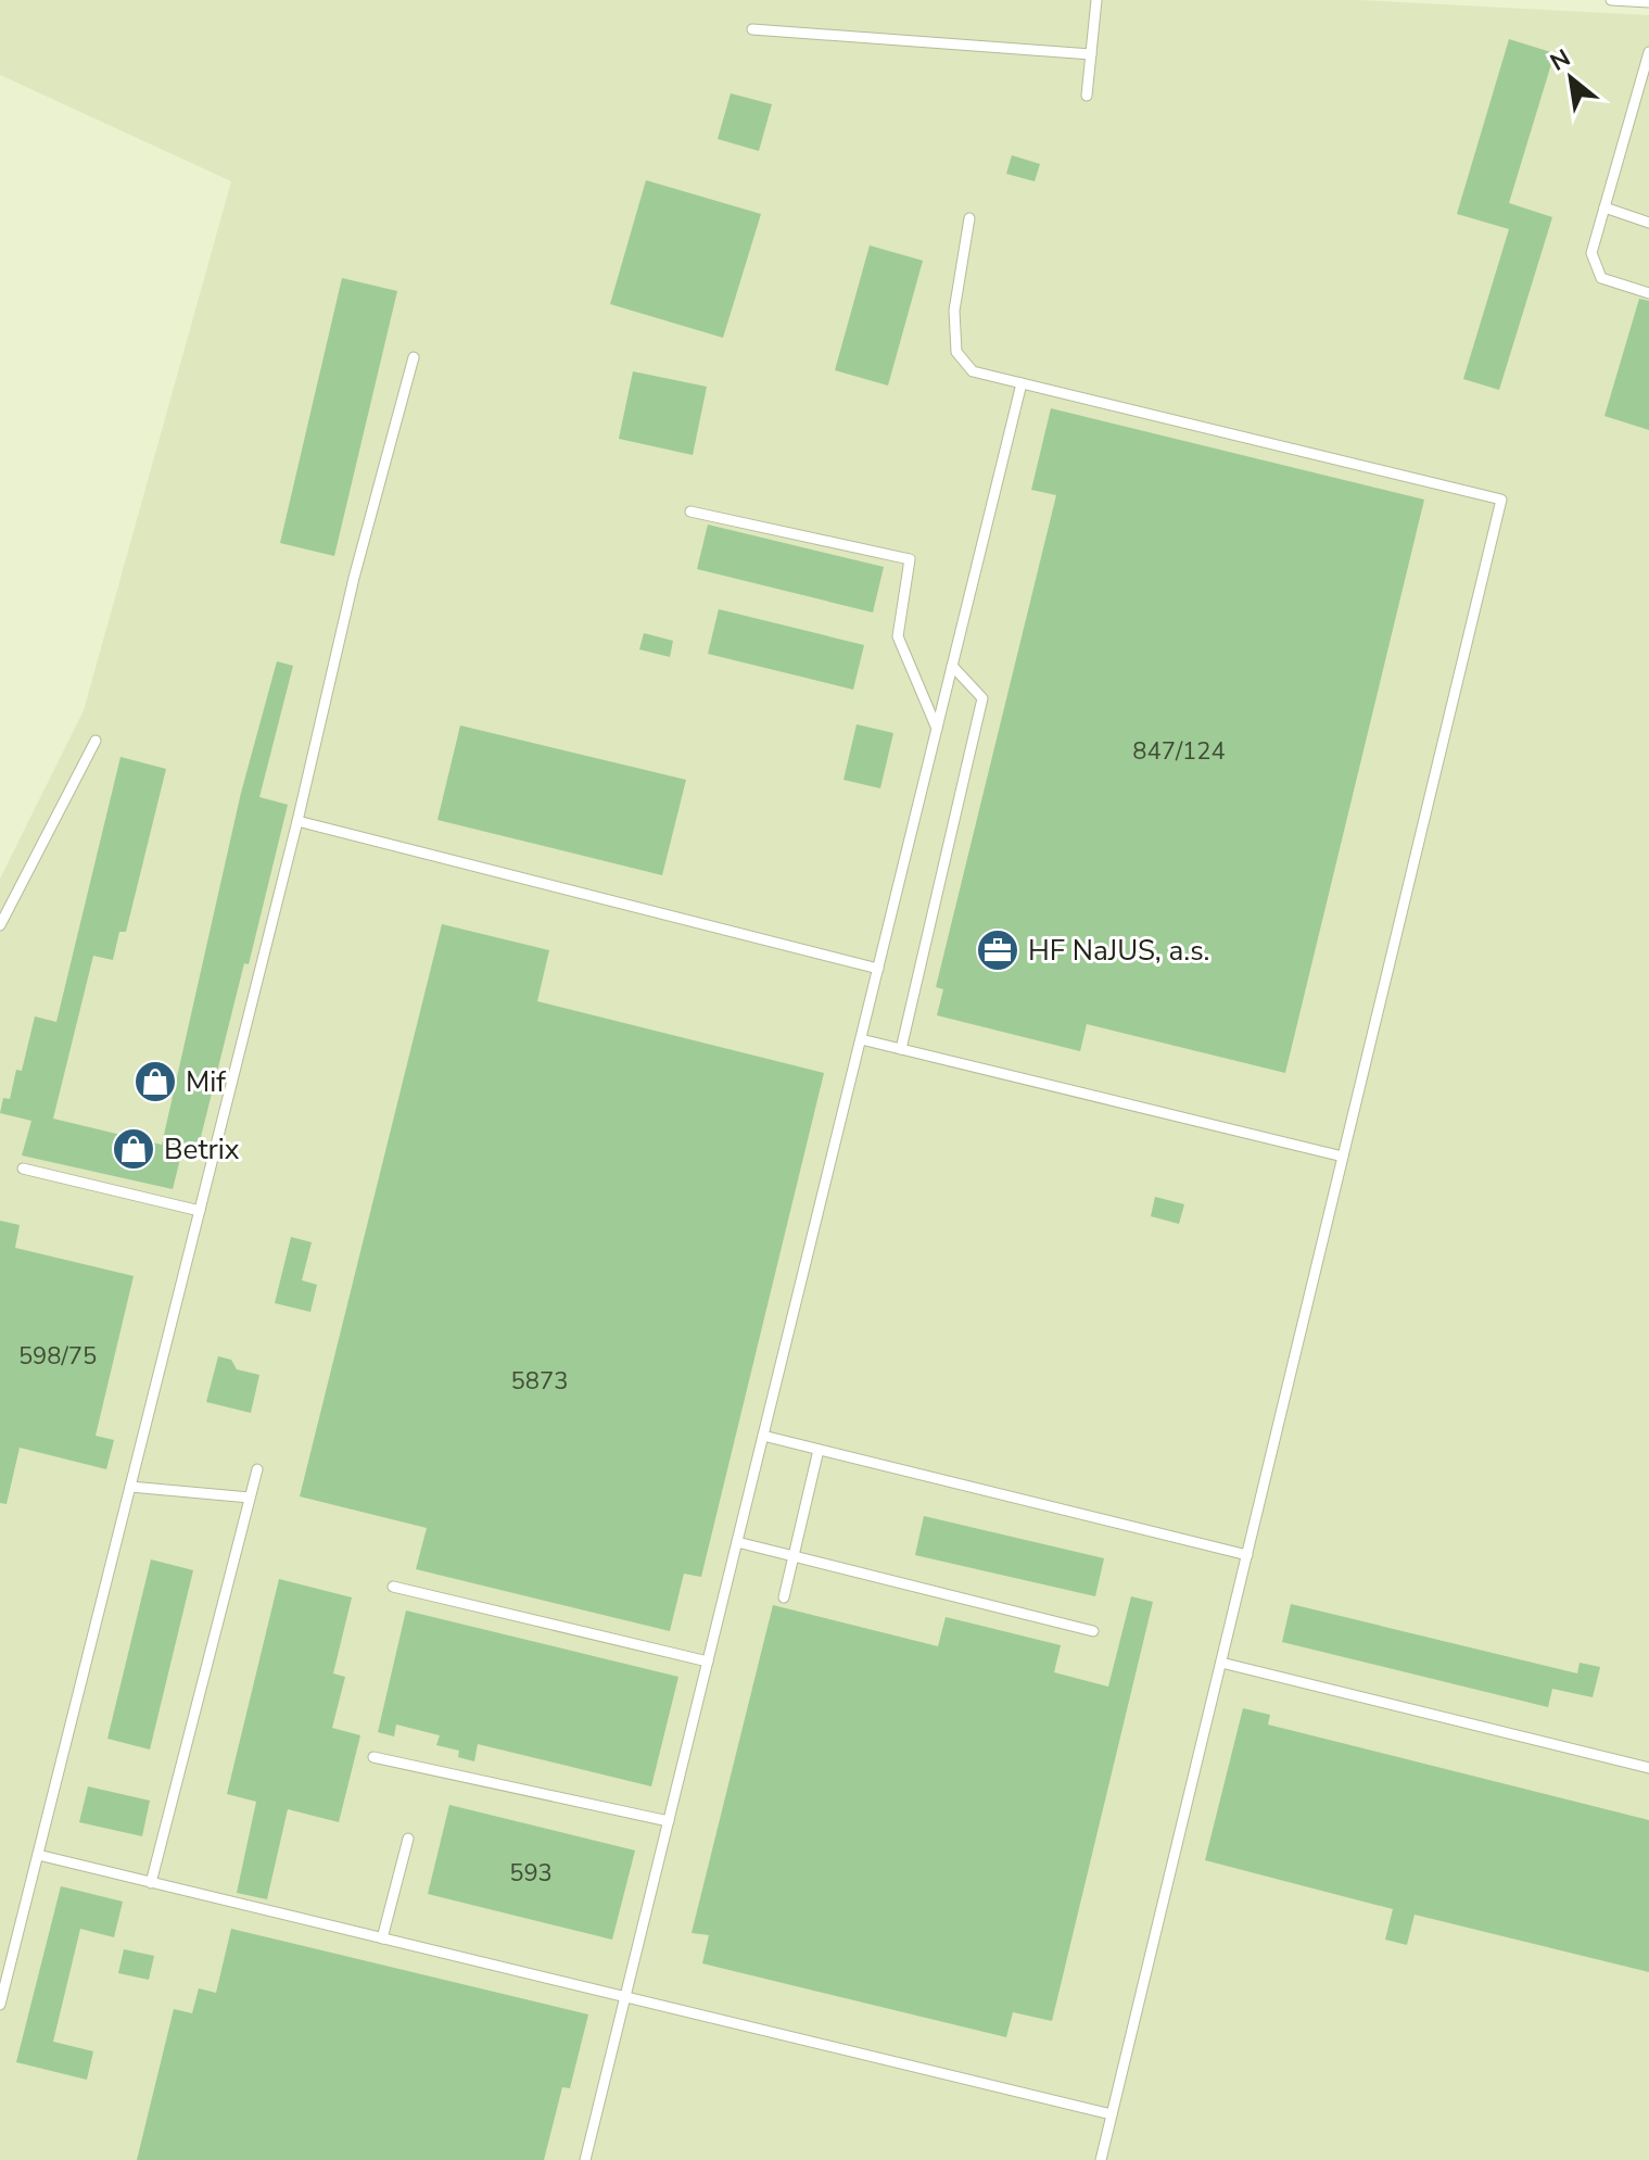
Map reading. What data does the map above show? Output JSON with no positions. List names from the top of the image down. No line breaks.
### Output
{"places":{"office":["HF NaJUS, a.s."],"shop":["Mif","Betrix"]},"house_numbers":["847/124","598/75","5873","593"],"north":"top left"}
